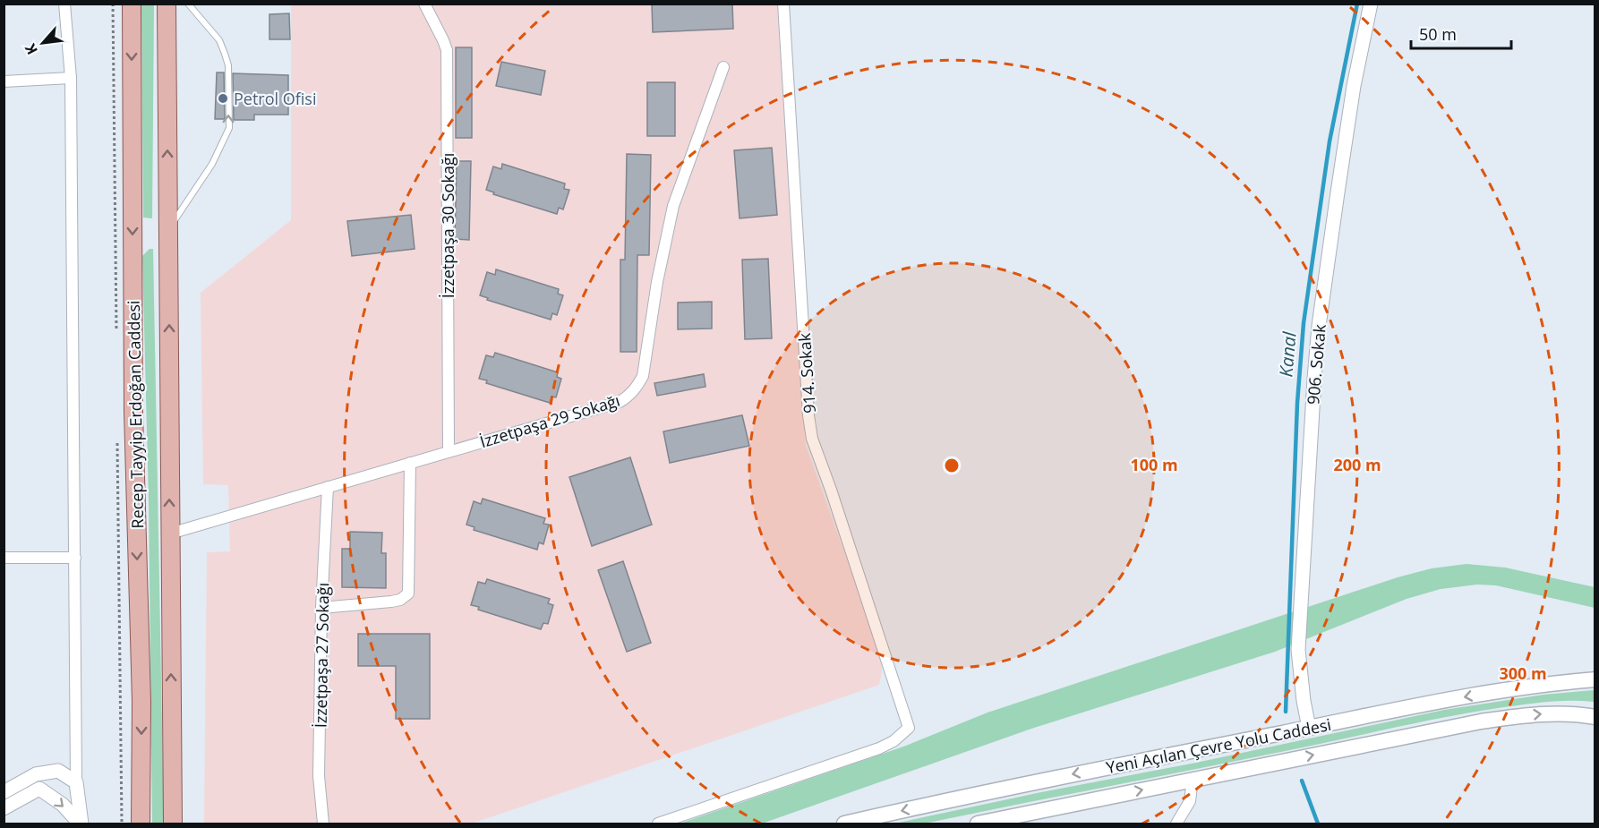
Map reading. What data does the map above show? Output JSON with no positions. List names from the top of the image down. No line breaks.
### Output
{"streets":{"main road":["Recep Tayyip Erdoğan Caddesi","Yeni Açılan Çevre Yolu Caddesi"],"street":["İzzetpaşa 30 Sokağı","906. Sokak","914. Sokak","İzzetpaşa 29 Sokağı","İzzetpaşa 27 Sokağı"]},"crossings":[["İzzetpaşa 30 Sokağı","İzzetpaşa 29 Sokağı"],["906. Sokak","Yeni Açılan Çevre Yolu Caddesi"],["Recep Tayyip Erdoğan Caddesi","İzzetpaşa 29 Sokağı"],["İzzetpaşa 29 Sokağı","İzzetpaşa 27 Sokağı"]],"water":["Kanal"],"places":["Petrol Ofisi"],"scale_bar":"50 m","north":"bottom left","rings":["100 m","200 m","300 m"]}
